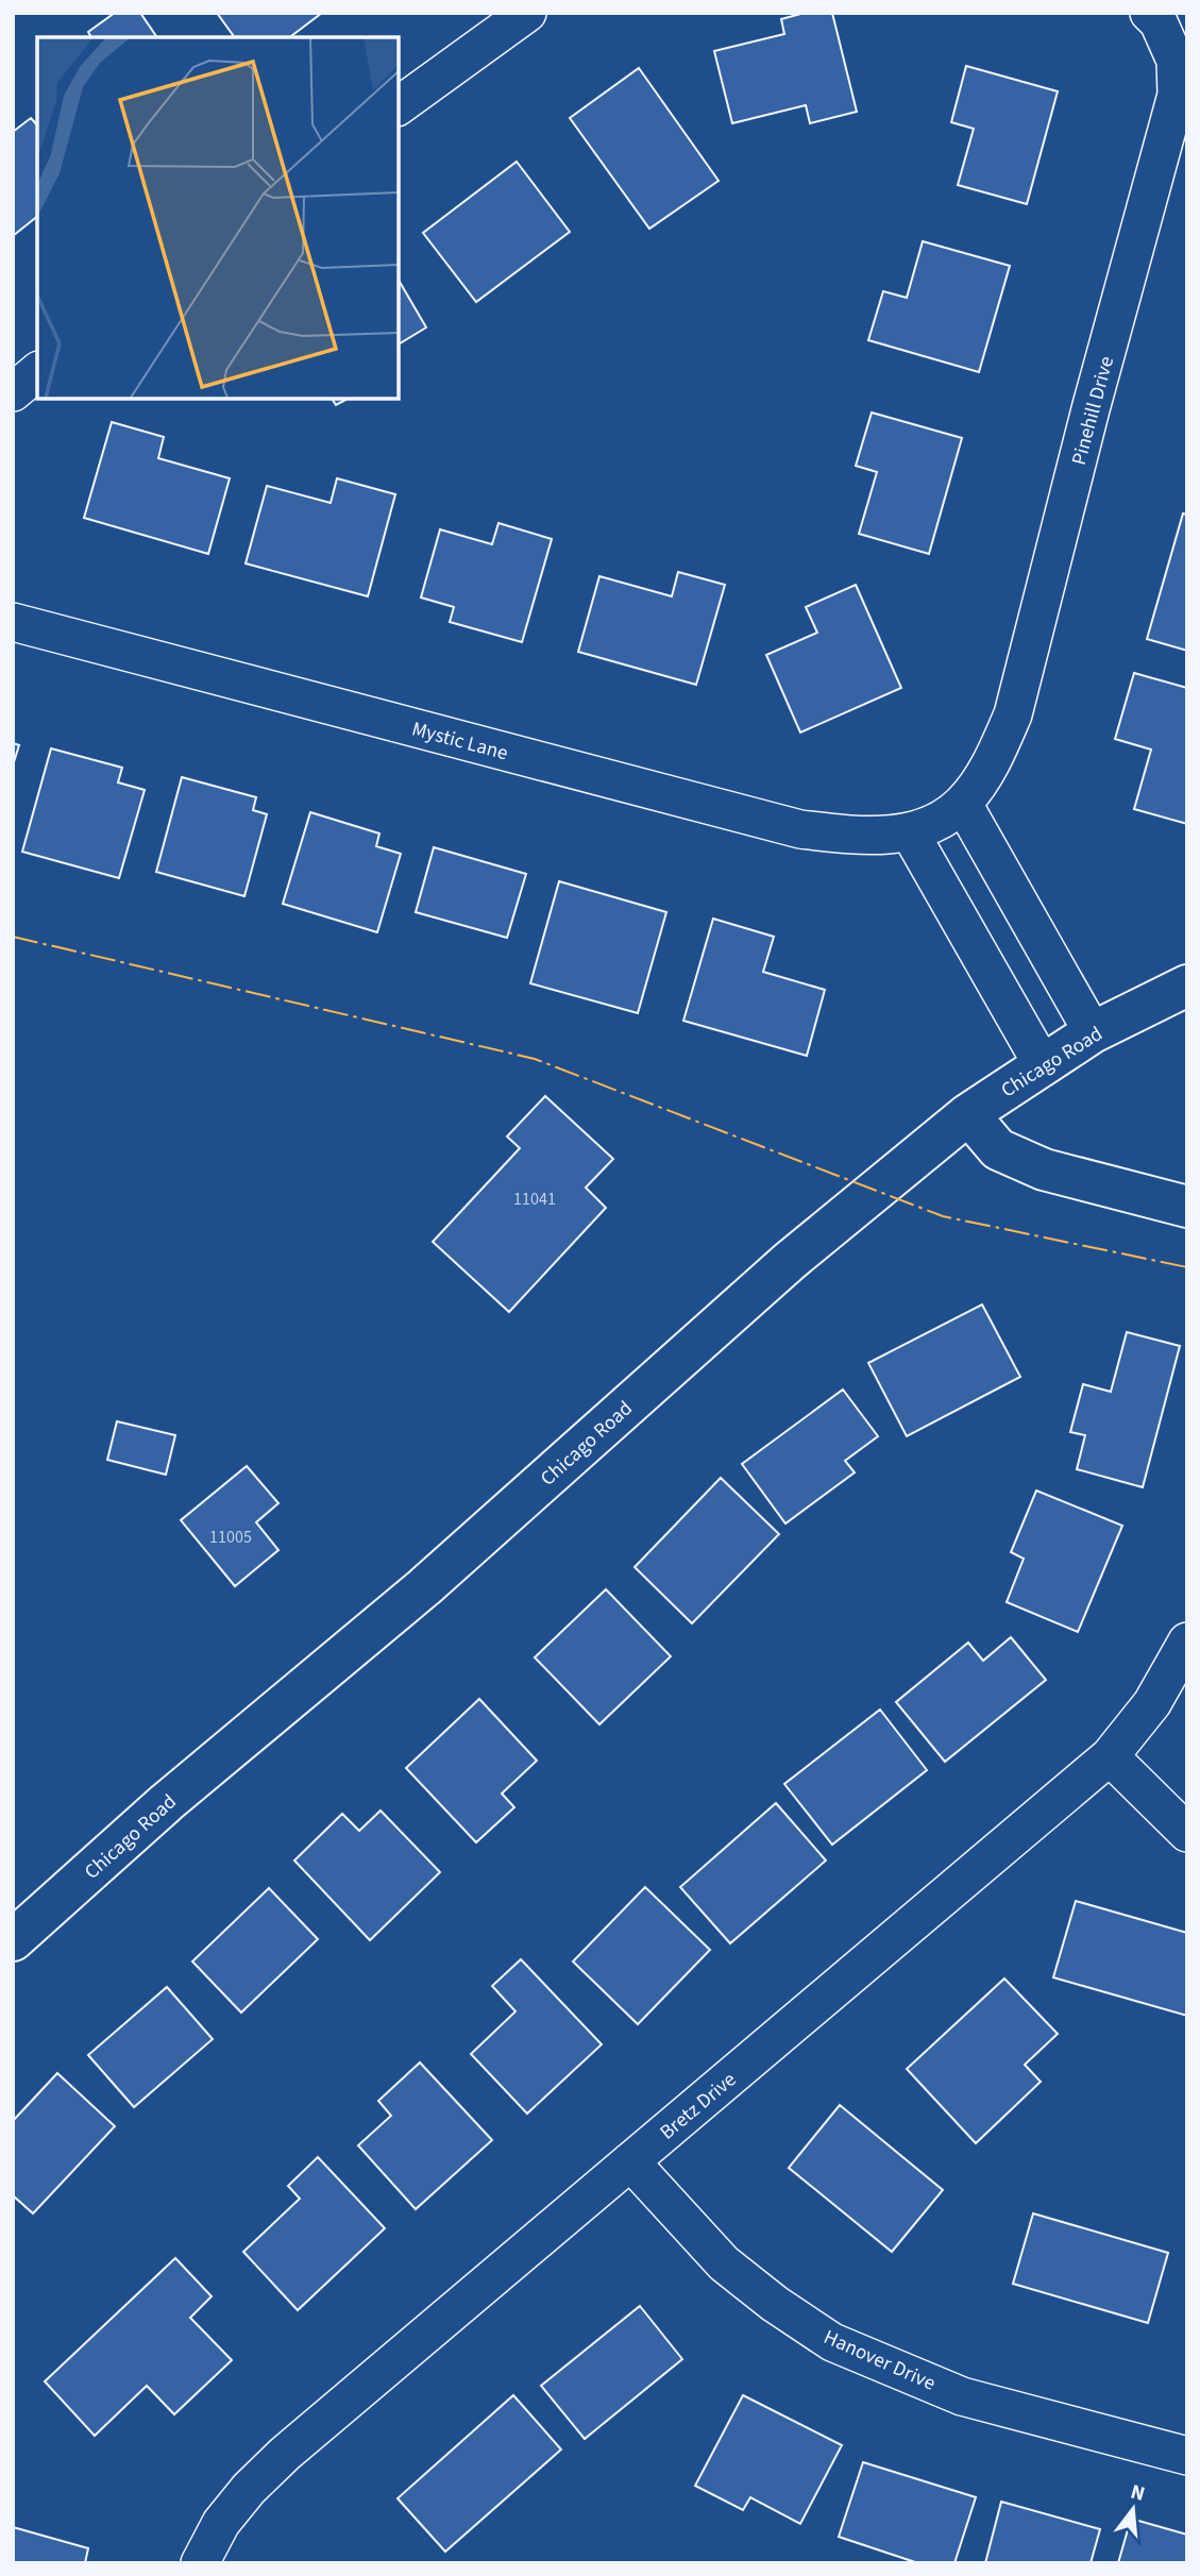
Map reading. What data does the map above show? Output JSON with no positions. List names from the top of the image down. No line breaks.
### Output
{"streets":{"street":["Pinehill Drive","Mystic Lane","Chicago Road","Bretz Drive","Hanover Drive"]},"crossings":[["Pinehill Drive","Mystic Lane"],["Bretz Drive","Hanover Drive"]],"house_numbers":["11041","11005"],"north":"top"}
